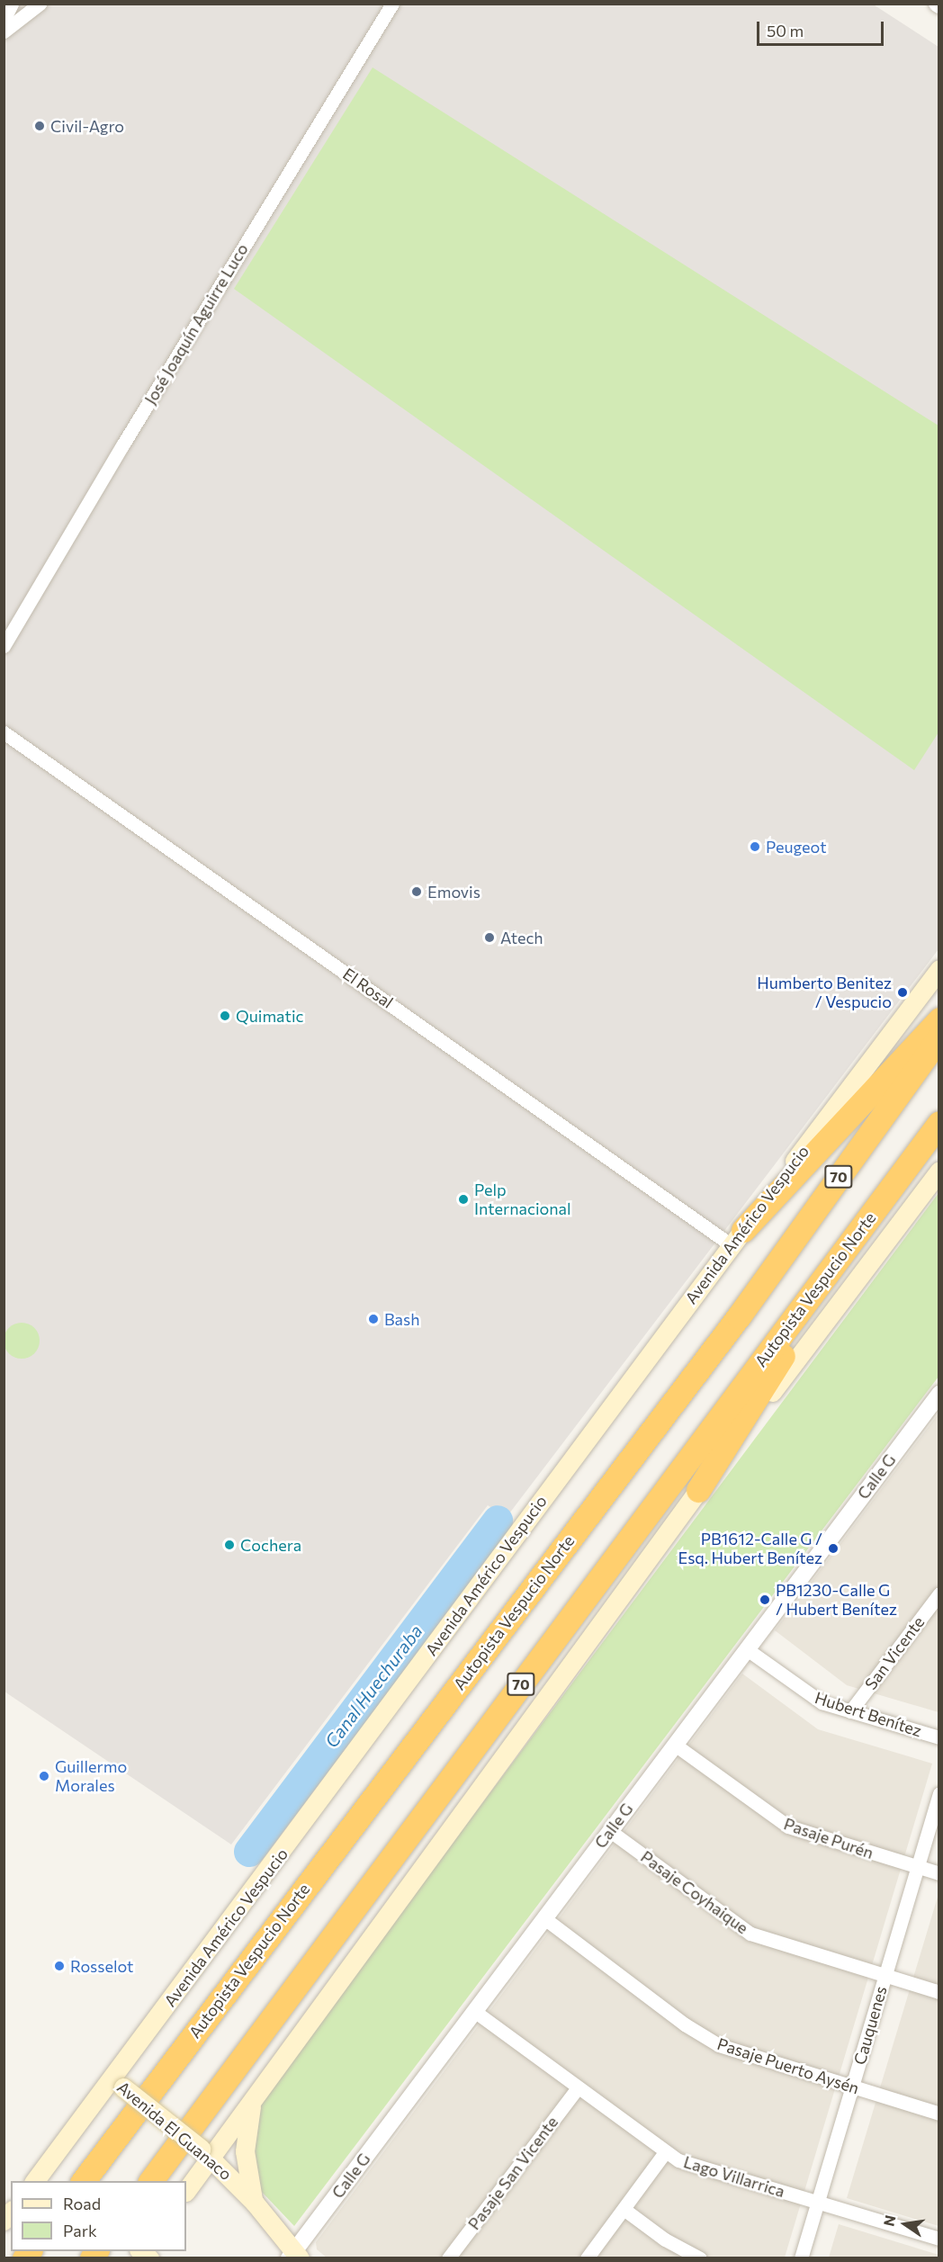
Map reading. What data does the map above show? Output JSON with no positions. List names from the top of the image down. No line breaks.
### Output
{"streets":{"highway":["70","Autopista Vespucio Norte"],"main road":["Avenida Américo Vespucio","Avenida El Guanaco"],"street":["José Joaquín Aguirre Luco","El Rosal","Calle G","San Vicente","Hubert Benítez","Pasaje Purén","Pasaje Coyhaique","Cauquenes","Pasaje Puerto Aysén","Pasaje San Vicente","Lago Villarrica"]},"crossings":[["El Rosal","Avenida Américo Vespucio"],["Avenida Américo Vespucio","Avenida El Guanaco"],["Calle G","Hubert Benítez"],["Calle G","Pasaje Purén"],["Calle G","Pasaje Coyhaique"],["Calle G","Pasaje Puerto Aysén"],["Calle G","Avenida El Guanaco"],["Calle G","Lago Villarrica"],["San Vicente","Hubert Benítez"],["Pasaje Purén","Cauquenes"],["Pasaje Coyhaique","Cauquenes"],["Cauquenes","Pasaje Puerto Aysén"],["Cauquenes","Lago Villarrica"],["Pasaje San Vicente","Lago Villarrica"]],"water":["Canal Huechuraba"],"places":["Civil-Agro","Peugeot","Emovis","Atech","Humberto Benitez / Vespucio","Quimatic","Pelp Internacional","Bash","Cochera","PB1612-Calle G / Esq. Hubert Benítez","PB1230-Calle G / Hubert Benítez","Guillermo Morales","Rosselot"],"legend":["Road","Park"],"scale_bar":"50 m","north":"left"}
